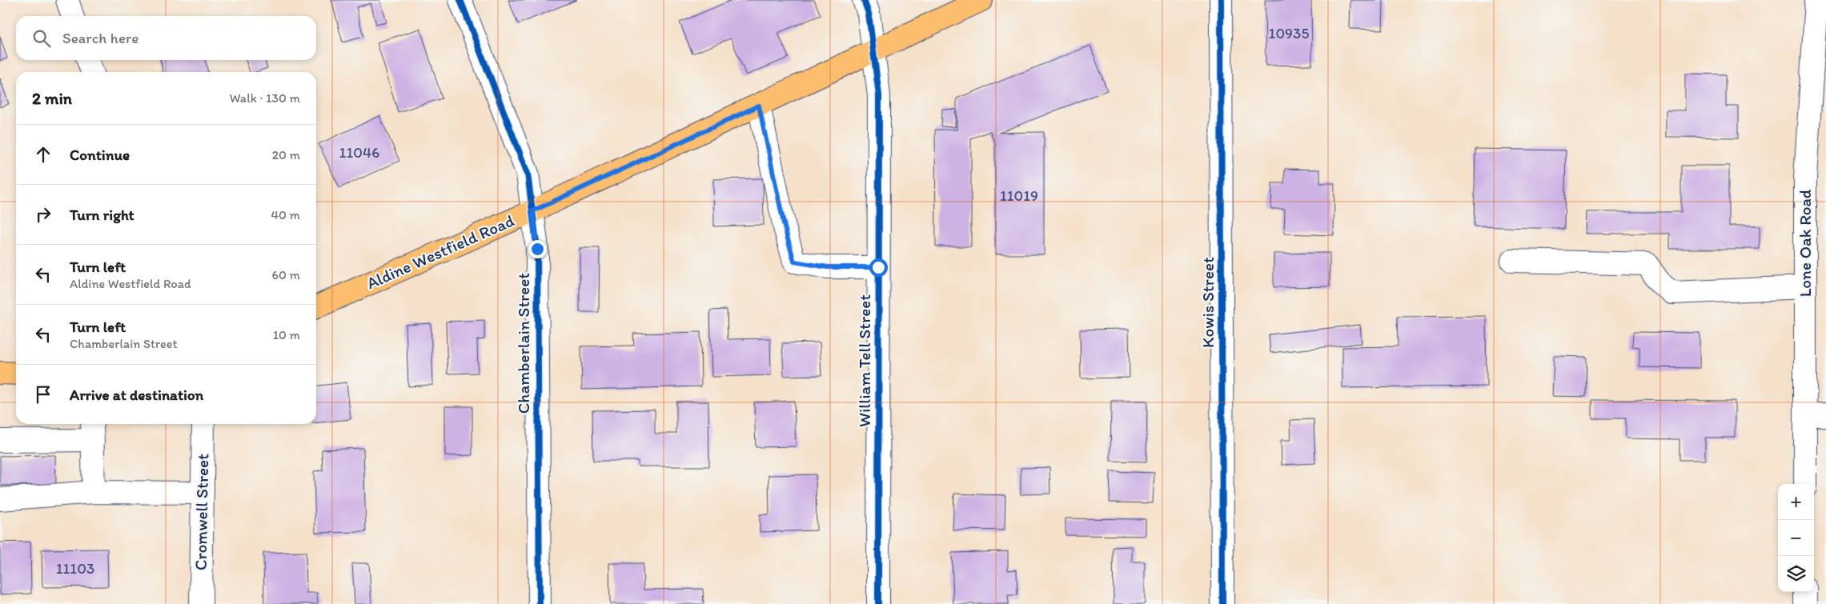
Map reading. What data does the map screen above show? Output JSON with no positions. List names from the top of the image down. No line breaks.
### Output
{"streets":{"main road":["Aldine Westfield Road"],"street":["Lone Oak Road","Kowis Street","Chamberlain Street","William Tell Street","Cromwell Street"]},"crossings":[["Aldine Westfield Road","Chamberlain Street"],["Aldine Westfield Road","William Tell Street"]],"house_numbers":["10935","11046","11019","11103"],"page":{"search":"Search here","heading":["2 min","Walk · 130 m"],"list":[["Continue","20 m"],["Turn right","40 m"],["Turn left","Aldine Westfield Road","60 m"],["Turn left","Chamberlain Street","10 m"],"Arrive at destination"],"map_buttons":["+","−"]}}
